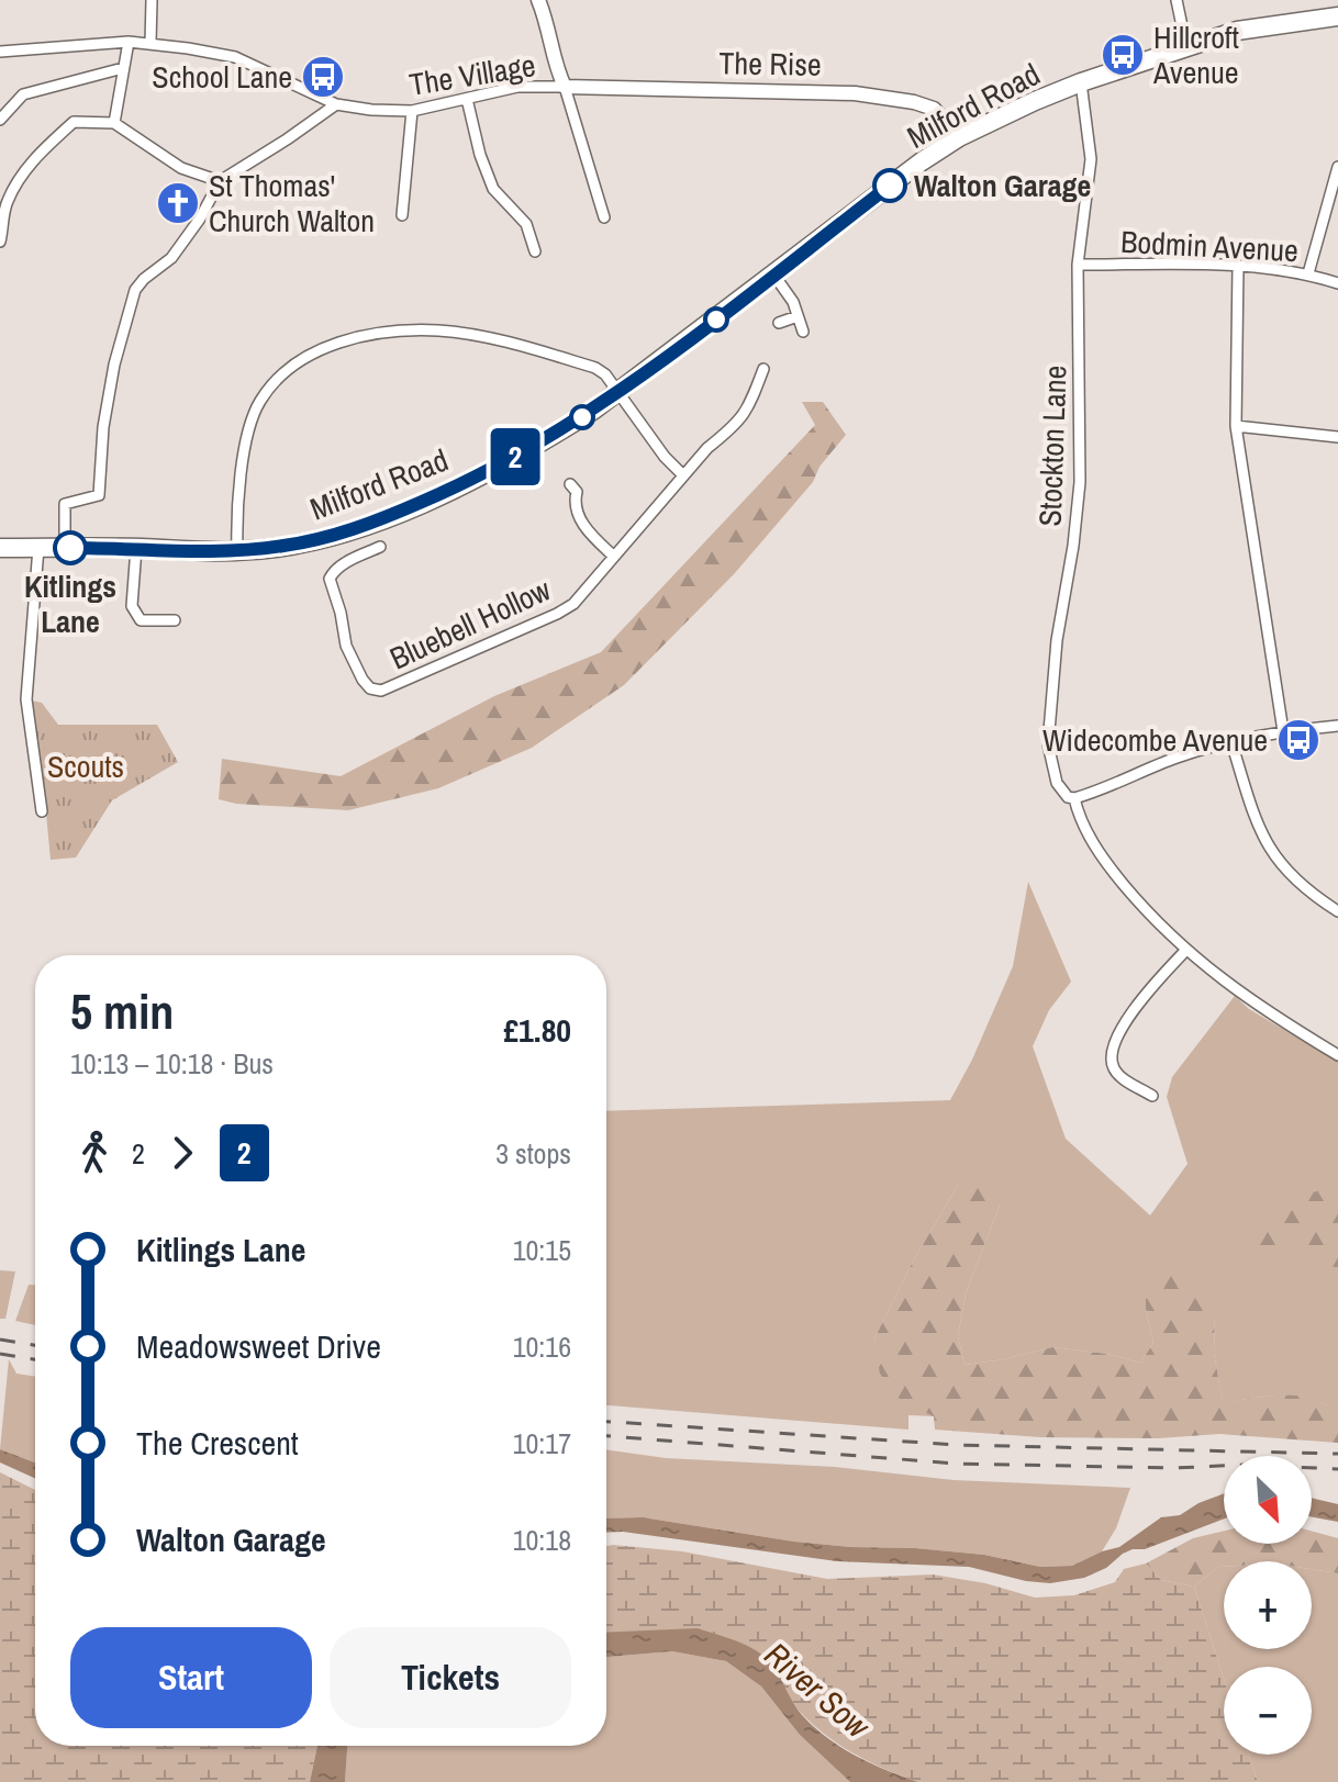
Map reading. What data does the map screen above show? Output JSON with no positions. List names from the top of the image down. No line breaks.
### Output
{"streets":{"highway":["Milford Road"],"street":["The Rise","The Village","Bodmin Avenue","Stockton Lane","Bluebell Hollow"]},"crossings":[["The Rise","The Village"],["The Rise","Milford Road"],["Milford Road","Stockton Lane"],["Bodmin Avenue","Stockton Lane"]],"water":["River Sow"],"parks":["Scouts"],"places":{"bus stop":["Hillcroft Avenue","School Lane","Widecombe Avenue"],"other":["Walton Garage","Kitlings Lane"],"church":["St Thomas' Church Walton"]},"lines":["bus line 2"],"north":"bottom right","page":{"on_map":"2","heading":["5 min","10:13 – 10:18 · Bus","£1.80"],"legs":["2","2","3 stops"],"list":[{"name":"Kitlings Lane","value":"10:15"},{"name":"Meadowsweet Drive","value":"10:16"},{"name":"The Crescent","value":"10:17"},{"name":"Walton Garage","value":"10:18"}],"map_buttons":["+","−"],"buttons":["Start","Tickets"]}}
